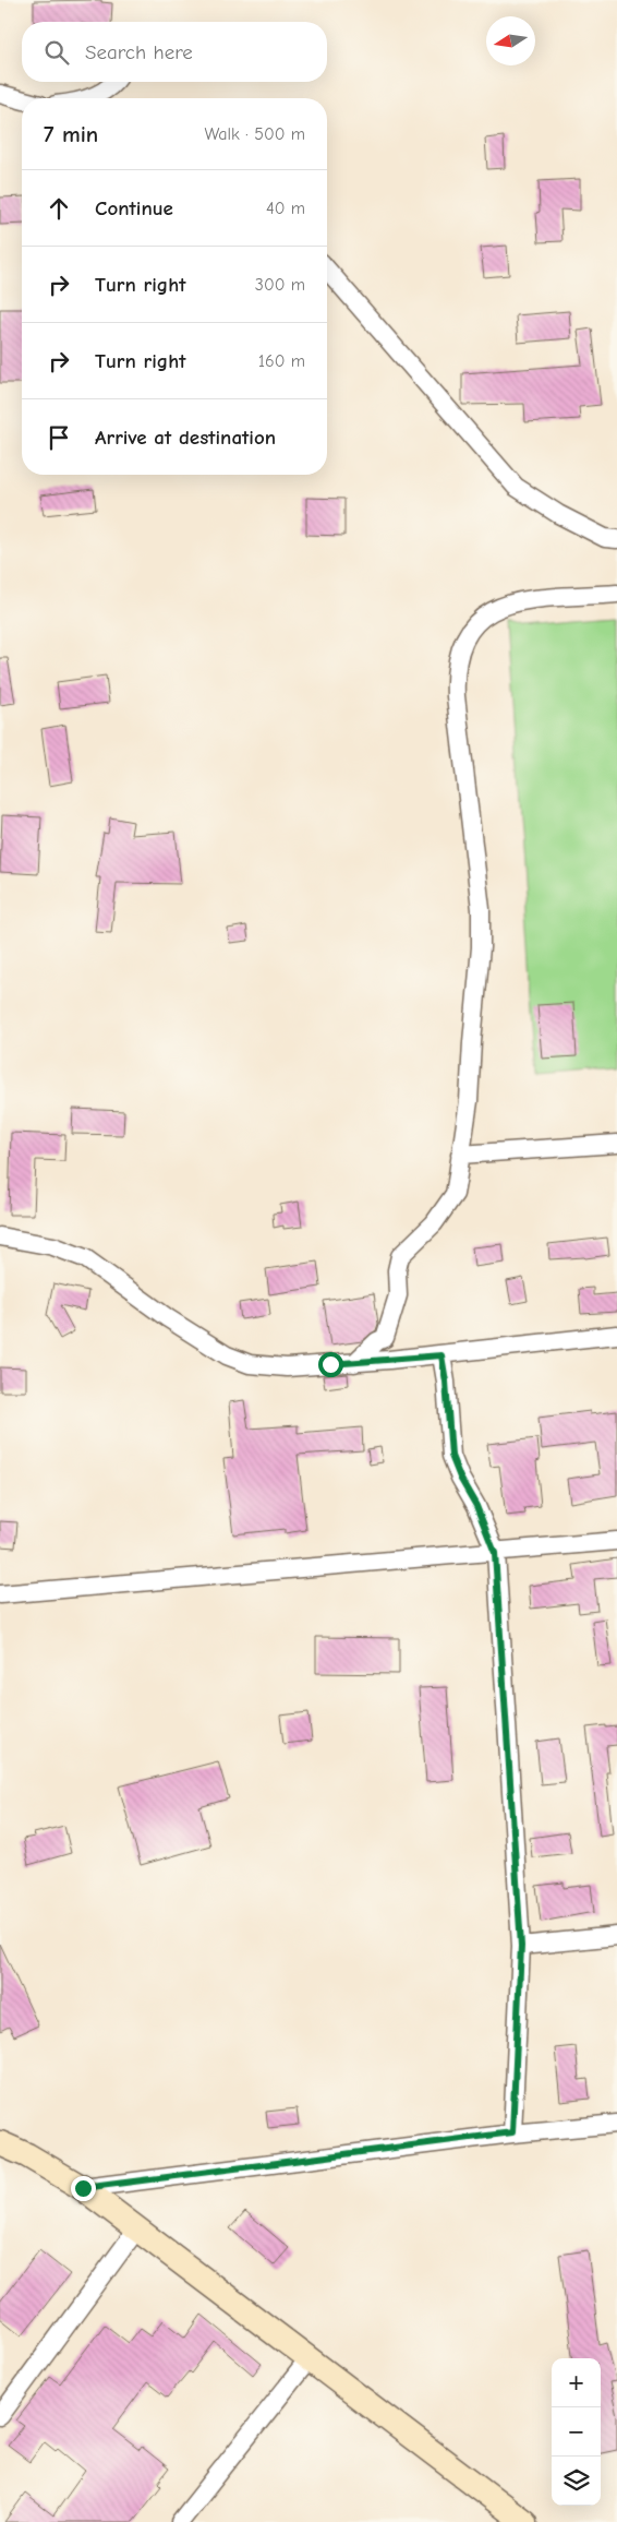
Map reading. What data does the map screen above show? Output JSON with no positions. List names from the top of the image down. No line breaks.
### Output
{"north":"left","page":{"search":"Search here","heading":["7 min","Walk · 500 m"],"list":[["Continue","40 m"],["Turn right","300 m"],["Turn right","160 m"],"Arrive at destination"],"map_buttons":["+","−"]}}
